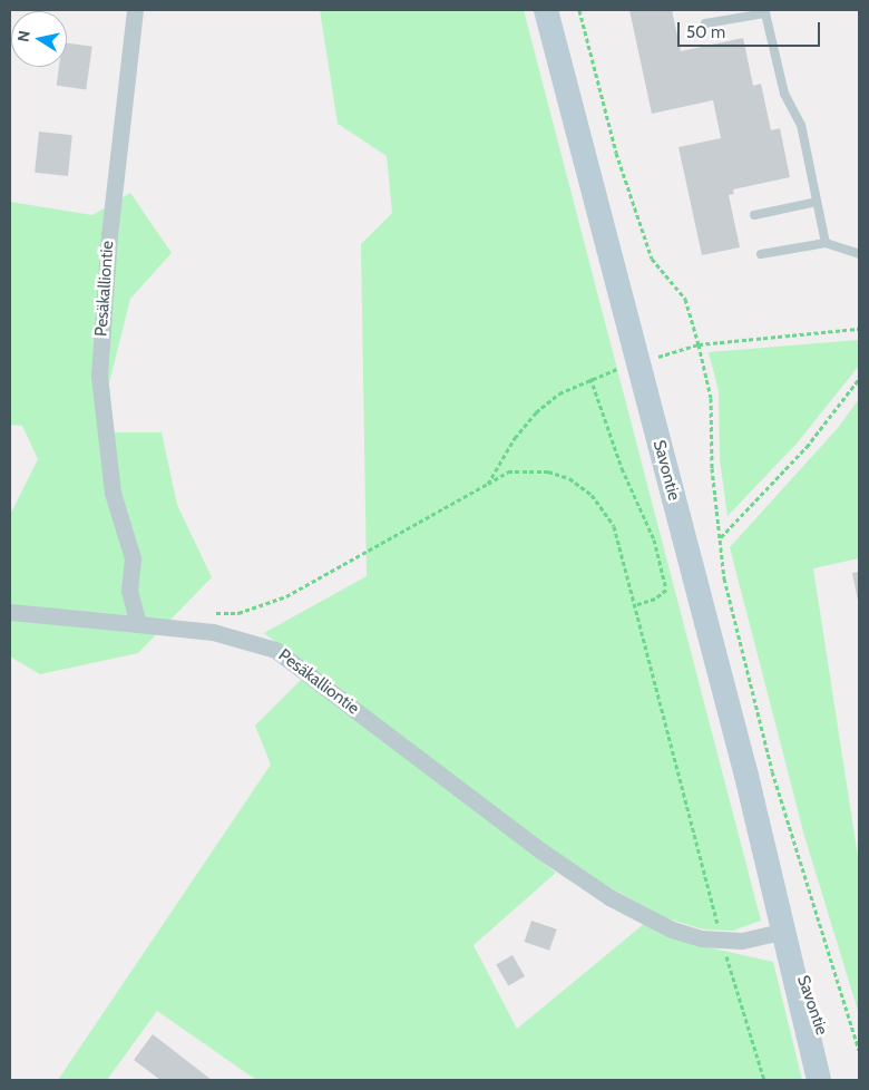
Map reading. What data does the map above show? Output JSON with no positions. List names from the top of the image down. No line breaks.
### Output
{"streets":{"main road":["Savontie"],"street":["Pesäkalliontie"]},"crossings":[["Pesäkalliontie","Savontie"]],"scale_bar":"50 m","north":"left"}
